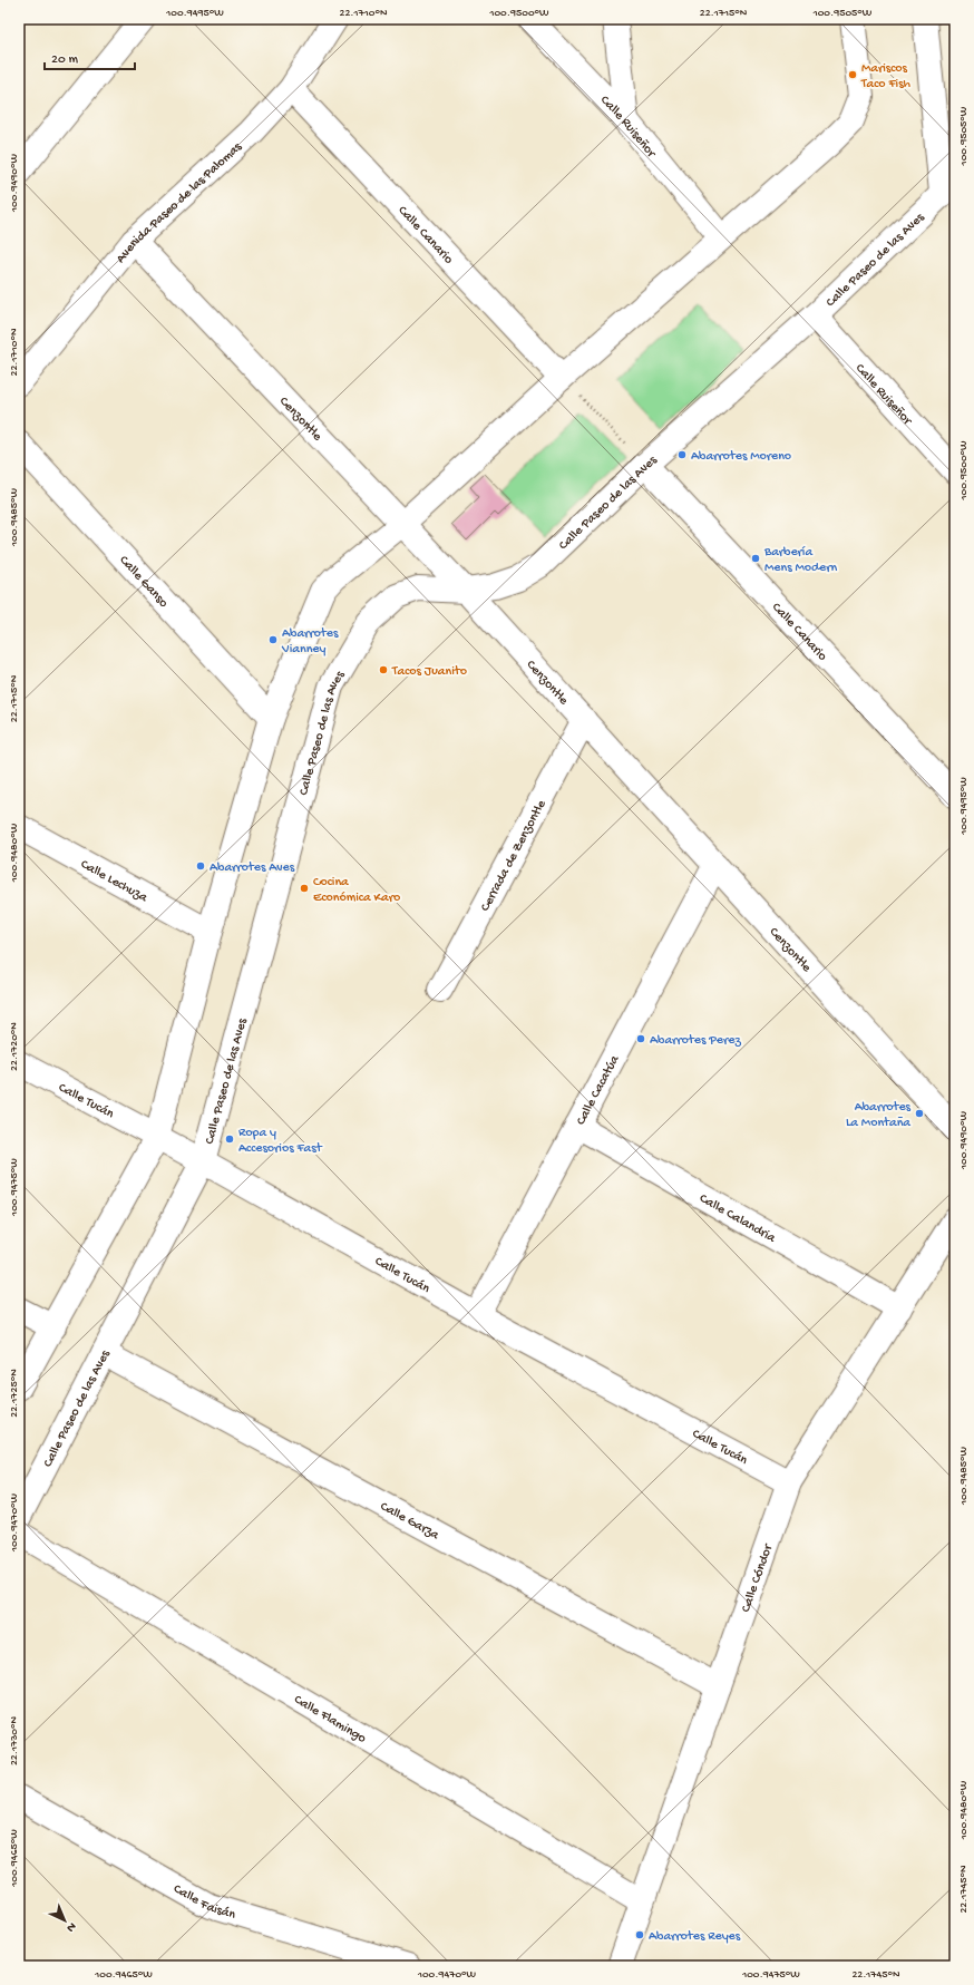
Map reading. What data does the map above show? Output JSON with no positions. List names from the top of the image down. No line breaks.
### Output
{"streets":{"street":["Calle Ruiseñor","Avenida Paseo de las Palomas","Calle Canario","Calle Paseo de las Aves","Cenzontle","Calle Ganso","Cerrada de Zenzontle","Calle Lechuza","Calle Cacatúa","Calle Tucán","Calle Calandria","Calle Garza","Calle Cóndor","Calle Flamingo","Calle Faisán"]},"crossings":[["Calle Ruiseñor","Calle Paseo de las Aves"],["Avenida Paseo de las Palomas","Calle Canario"],["Avenida Paseo de las Palomas","Cenzontle"],["Calle Canario","Calle Paseo de las Aves"],["Calle Paseo de las Aves","Cenzontle"],["Calle Paseo de las Aves","Calle Tucán"],["Calle Paseo de las Aves","Calle Garza"],["Cenzontle","Cerrada de Zenzontle"],["Cenzontle","Calle Cacatúa"],["Calle Cacatúa","Calle Tucán"],["Calle Cacatúa","Calle Calandria"],["Calle Tucán","Calle Cóndor"],["Calle Calandria","Calle Cóndor"],["Calle Garza","Calle Cóndor"],["Calle Cóndor","Calle Flamingo"]],"places":["Mariscos Taco Fish","Abarrotes Moreno","Barbería Mens Modern","Abarrotes Vianney","Tacos Juanito","Abarrotes Aves","Cocina Económica Karo","Abarrotes Perez","Abarrotes La Montaña","Ropa y Accesorios Fast","Abarrotes Reyes"],"scale_bar":"20 m","north":"bottom right","coordinates":["100.9495°W","22.1710°N","100.9500°W","22.1715°N","100.9505°W","100.9490°W","100.9485°W","100.9480°W","22.1720°N","100.9475°W","22.1725°N","100.9470°W","22.1730°N","100.9465°W","22.1745°N"]}
